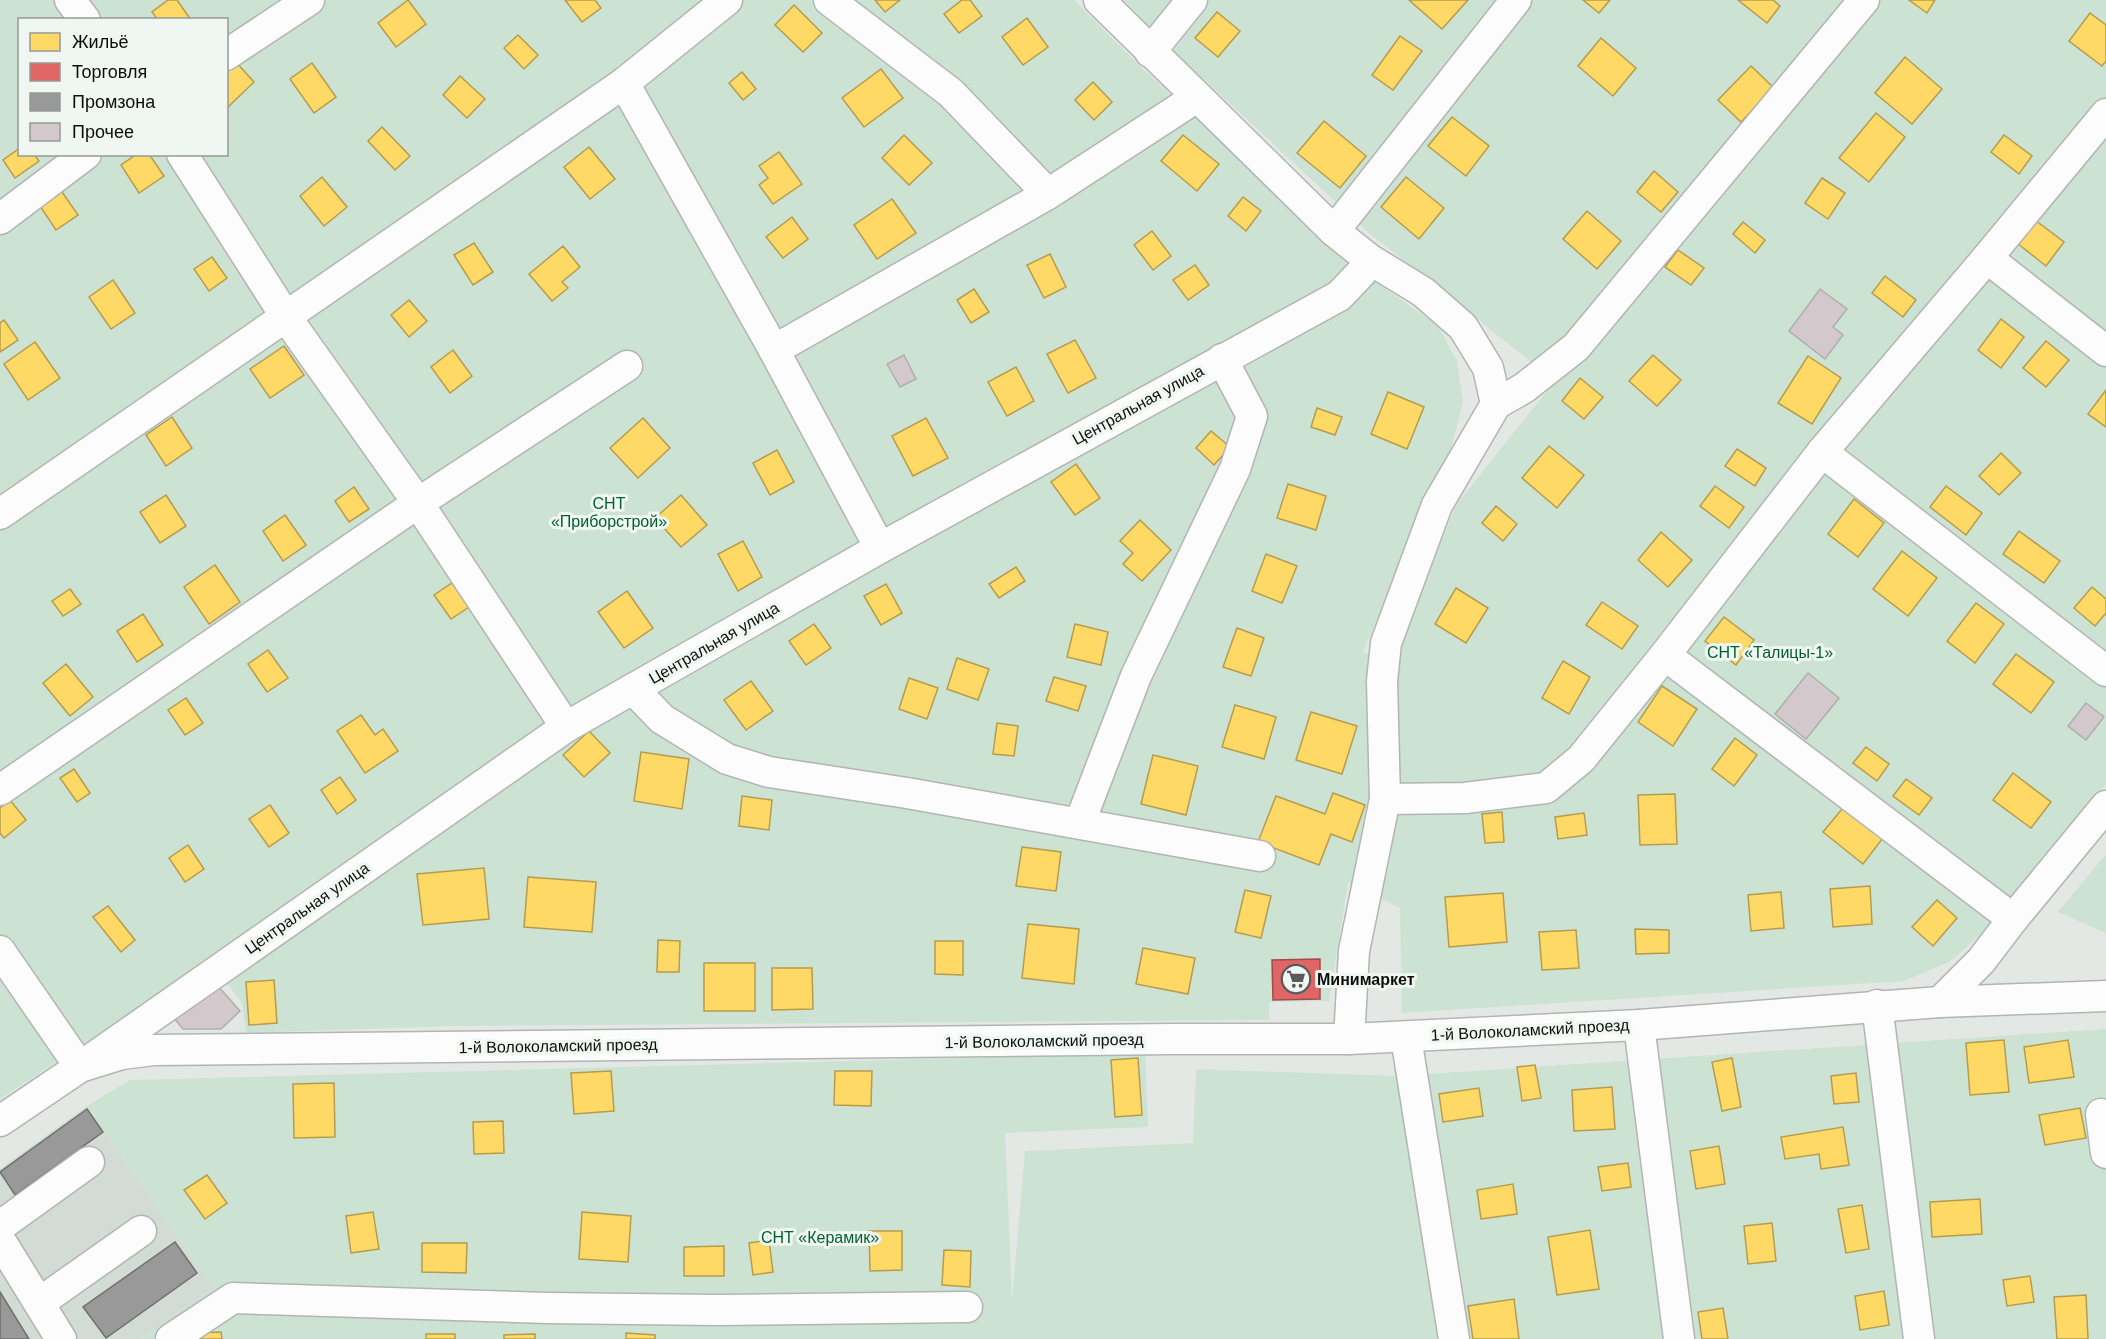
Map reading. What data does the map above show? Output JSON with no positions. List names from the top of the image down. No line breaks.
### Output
{"streets":{"street":["Центральная улица","1-й Волоколамский проезд"]},"crossings":[["Центральная улица","1-й Волоколамский проезд"]],"parks":["СНТ «Приборстрой»","СНТ «Талицы-1»","СНТ «Керамик»"],"places":{"supermarket":["Минимаркет"]},"legend":["Жильё","Торговля","Промзона","Прочее"]}
